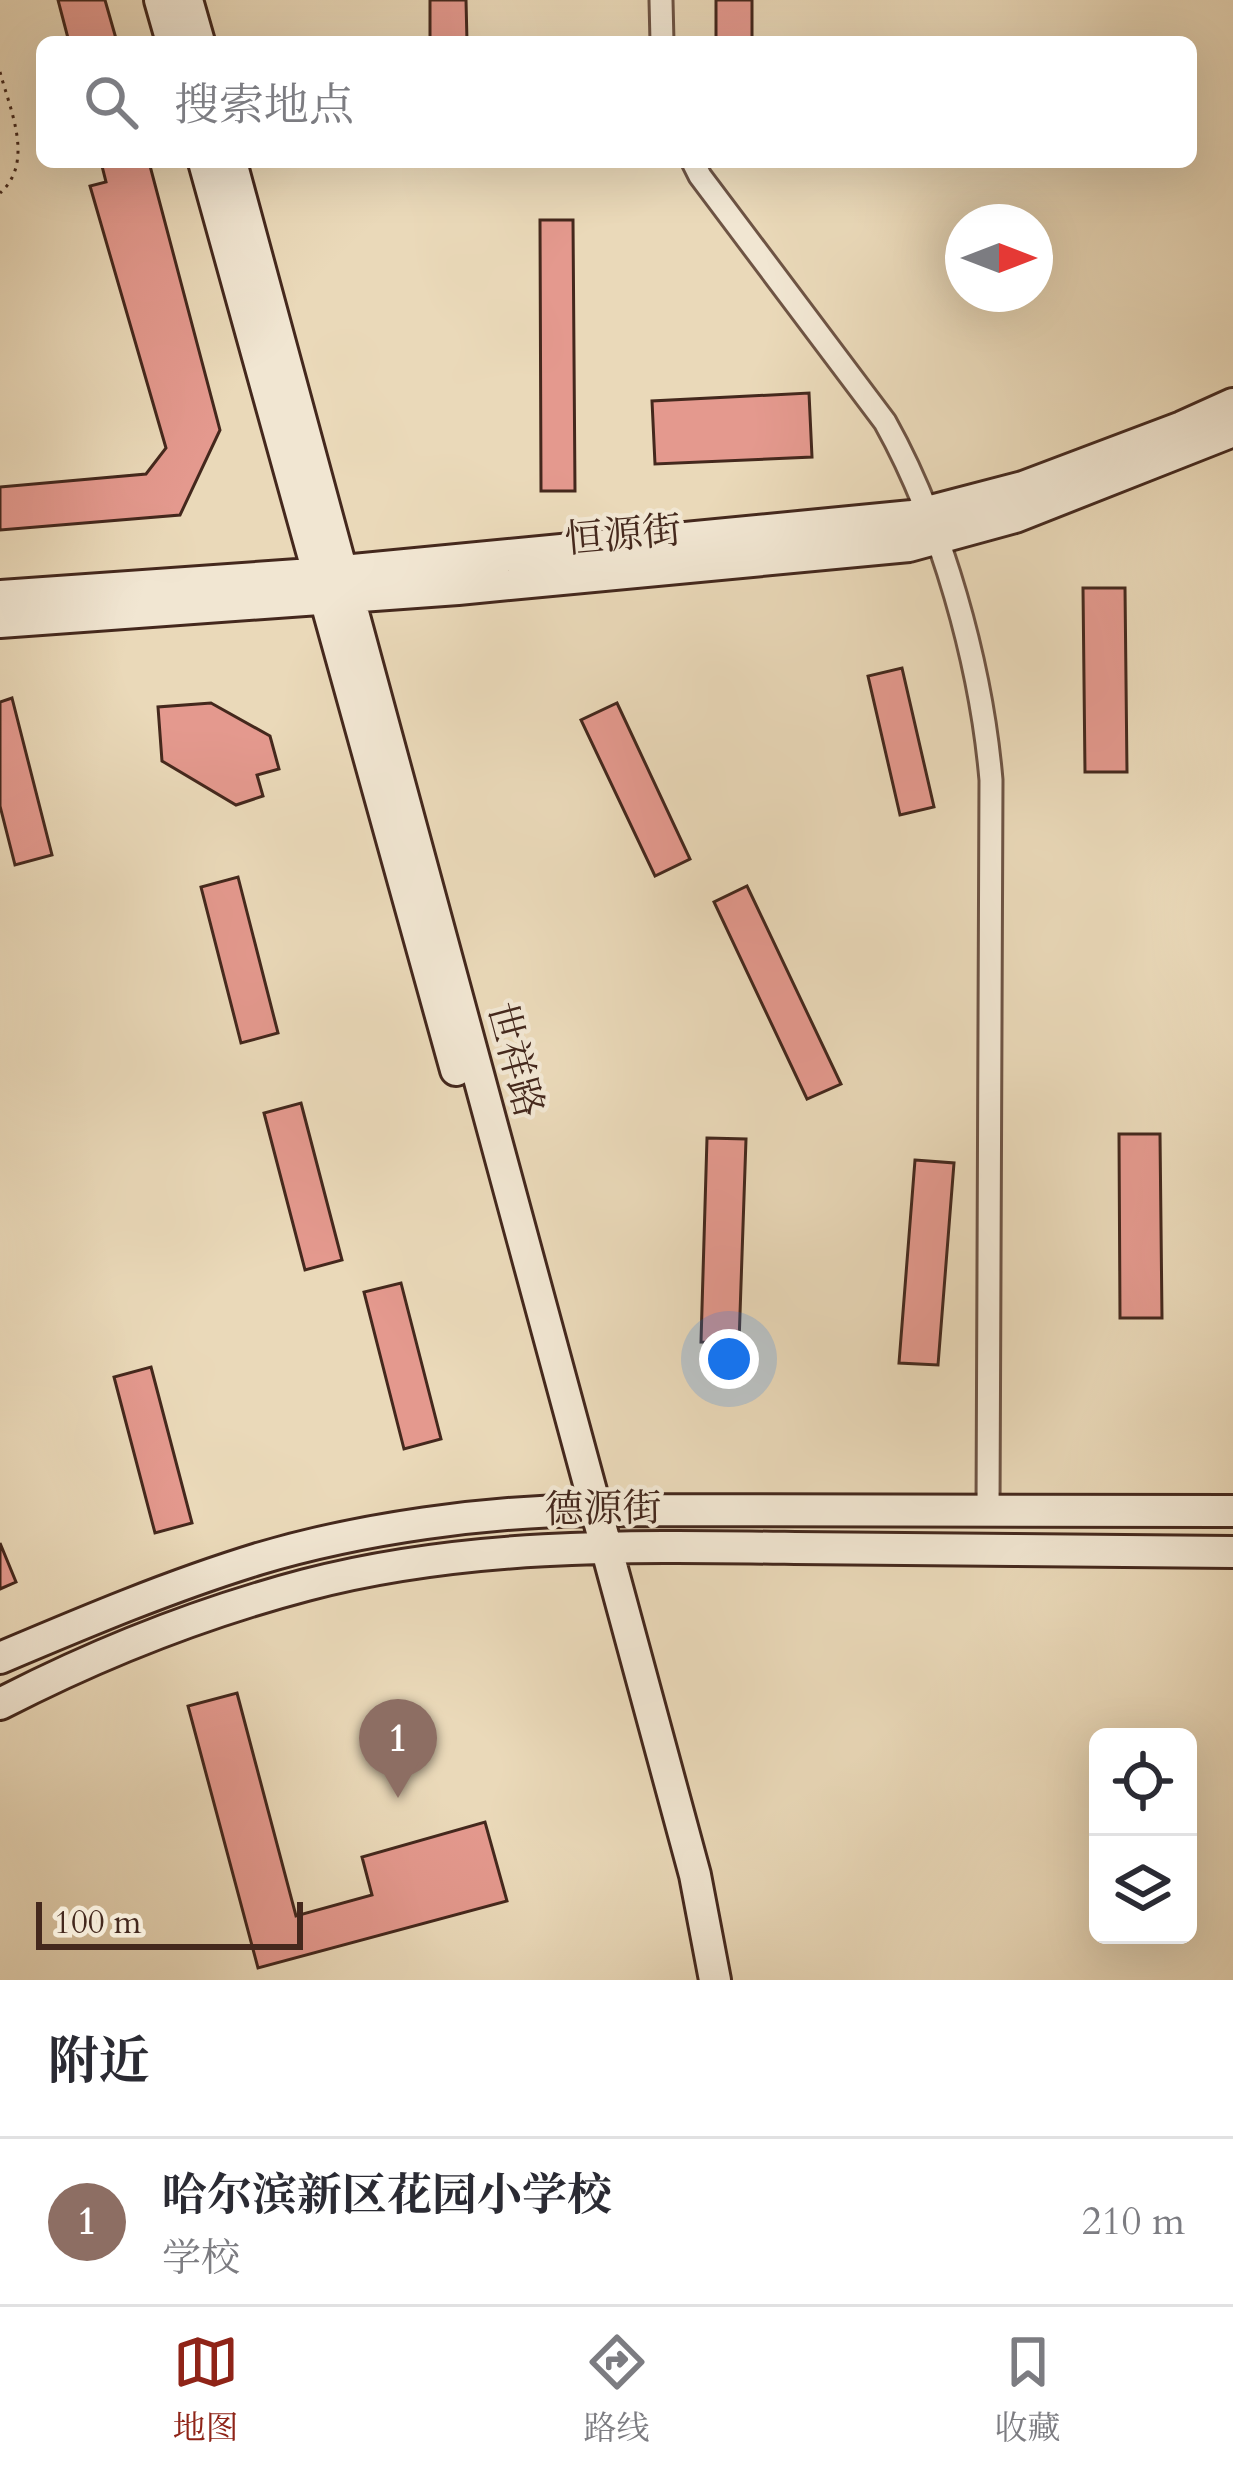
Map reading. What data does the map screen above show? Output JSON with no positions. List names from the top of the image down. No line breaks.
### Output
{"streets":{"main road":["恒源街","世祥路","德源街"]},"crossings":[["恒源街","世祥路"],["世祥路","德源街"]],"scale_bar":"100 m","north":"right","page":{"search":"搜索地点","pins":"1","scale":"100 m","heading":"附近","list":[{"mark":"1","name":"哈尔滨新区花园小学校","note":"学校","value":"210 m"}],"nav":["地图","路线","收藏"]}}
